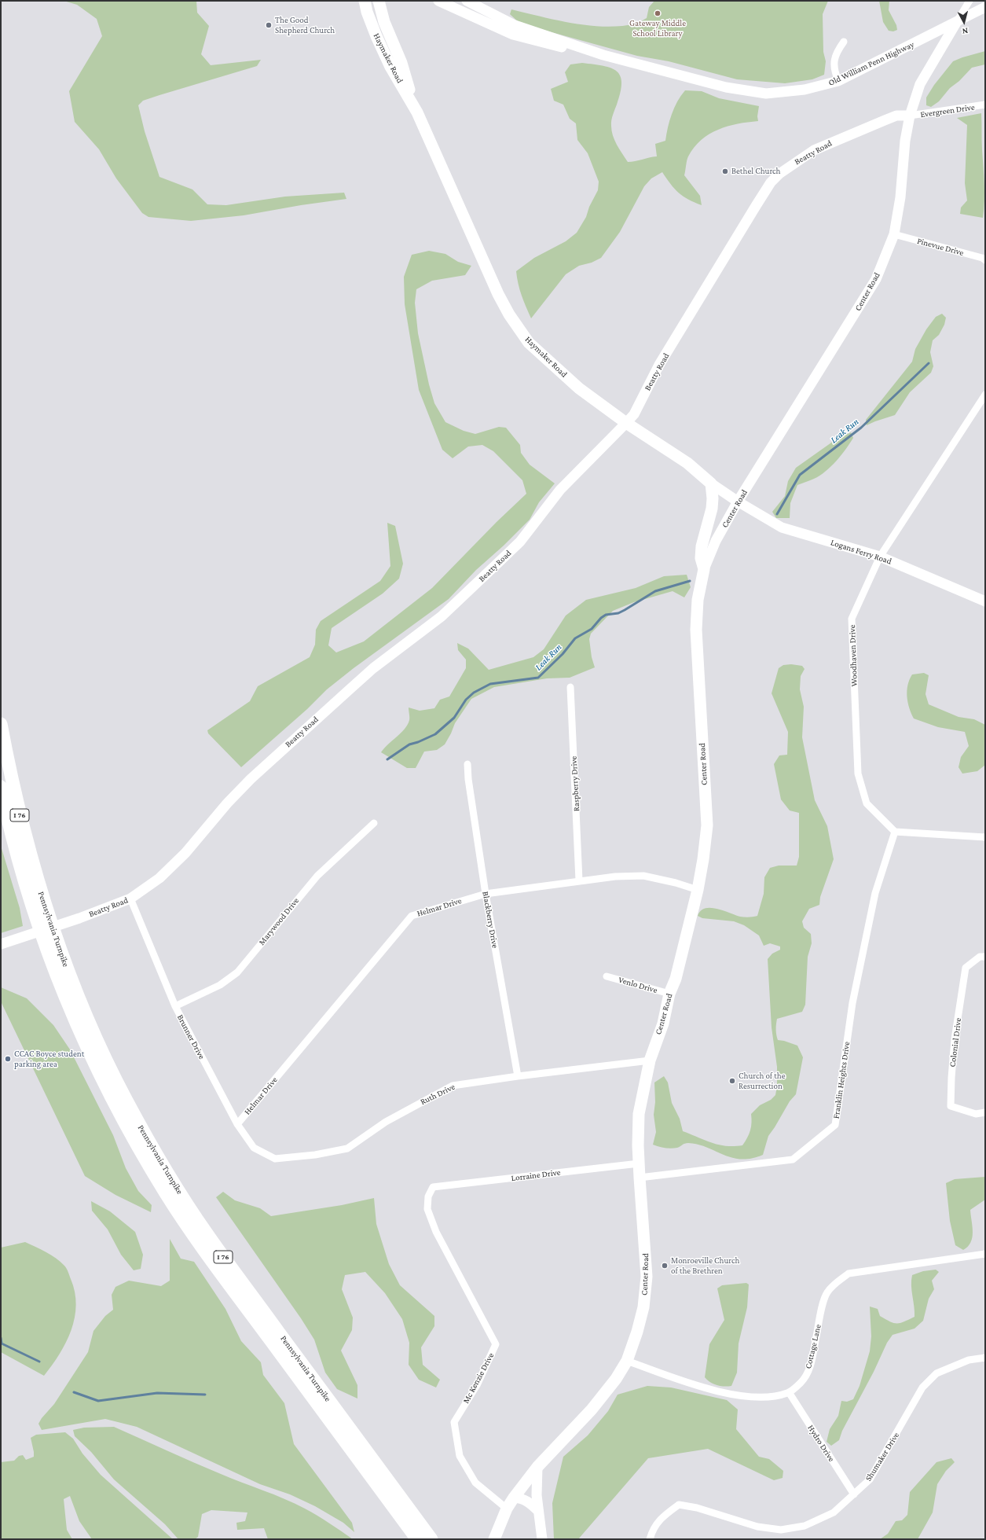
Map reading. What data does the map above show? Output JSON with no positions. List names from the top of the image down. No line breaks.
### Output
{"streets":{"highway":["I 76","Pennsylvania Turnpike"],"main road":["Haymaker Road","Center Road"],"street":["Old William Penn Highway","Evergreen Drive","Beatty Road","Pinevue Drive","Logans Ferry Road","Woodhaven Drive","Raspberry Drive","Helmar Drive","Blackberry Drive","Marywood Drive","Venlo Drive","Brunner Drive","Colonial Drive","Franklin Heights Drive","Ruth Drive","Lorraine Drive","Cottage Lane","Mc Kenzie Drive","Hydro Drive","Shumaker Drive"]},"crossings":[["Haymaker Road","Beatty Road"],["Haymaker Road","Center Road"],["Haymaker Road","Logans Ferry Road"],["Old William Penn Highway","Center Road"],["Evergreen Drive","Beatty Road"],["Evergreen Drive","Center Road"],["Beatty Road","Center Road"],["Beatty Road","Brunner Drive"],["Pinevue Drive","Center Road"],["Center Road","Logans Ferry Road"],["Center Road","Helmar Drive"],["Center Road","Venlo Drive"],["Center Road","Franklin Heights Drive"],["Center Road","Ruth Drive"],["Center Road","Lorraine Drive"],["Center Road","Cottage Lane"],["Center Road","Mc Kenzie Drive"],["Logans Ferry Road","Woodhaven Drive"],["Woodhaven Drive","Franklin Heights Drive"],["Raspberry Drive","Helmar Drive"],["Helmar Drive","Blackberry Drive"],["Helmar Drive","Brunner Drive"],["Blackberry Drive","Ruth Drive"],["Marywood Drive","Brunner Drive"],["Brunner Drive","Ruth Drive"],["Lorraine Drive","Mc Kenzie Drive"],["Cottage Lane","Hydro Drive"],["Hydro Drive","Shumaker Drive"]],"water":["Leak Run"],"places":["Gateway Middle School Library","The Good Shepherd Church","Bethel Church","CCAC Boyce student parking area","Church of the Resurrection","Monroeville Church of the Brethren"],"north":"bottom"}
